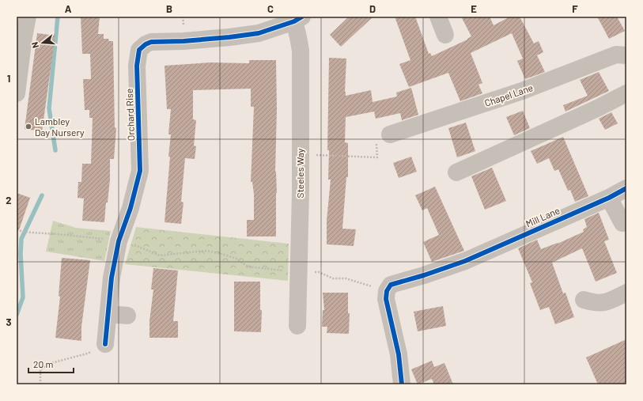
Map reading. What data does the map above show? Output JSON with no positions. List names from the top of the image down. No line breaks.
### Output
{"streets":{"street":["Chapel Lane","Orchard Rise","Steeles Way","Mill Lane"]},"crossings":[["Orchard Rise","Steeles Way"]],"places":["Lambley Day Nursery"],"scale_bar":"20 m","north":"left","grid":{"columns":["A","B","C","D","E","F"],"rows":["1","2","3"]}}
